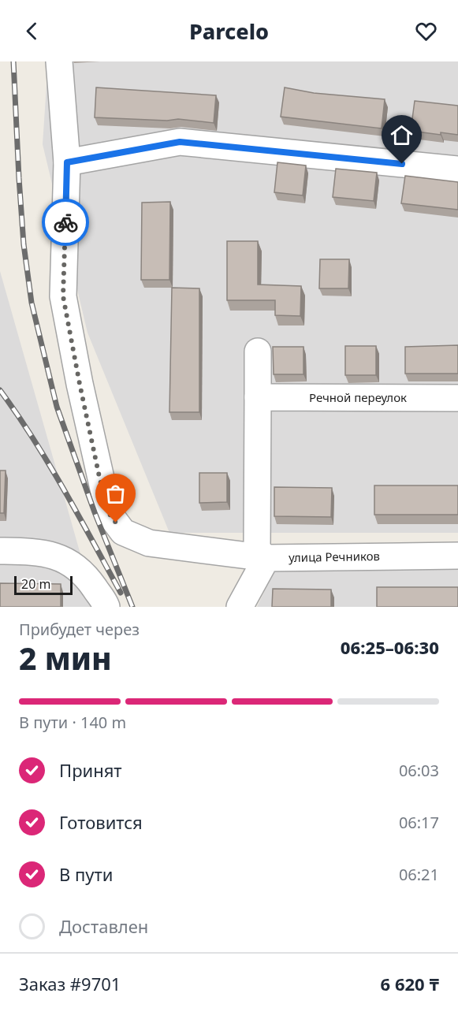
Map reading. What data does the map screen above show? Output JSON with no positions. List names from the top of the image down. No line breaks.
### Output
{"streets":{"street":["Речной переулок","улица Речников"]},"scale_bar":"20 m","page":{"header":"Parcelo","scale":"20 m","heading":["2 мин","Прибудет через","06:25–06:30"],"panel":["Заказ #9701","6 620 ₸"],"bar":"В пути · 140 m","list":[["Принят","06:03"],["Готовится","06:17"],["В пути","06:21"],"Доставлен"]}}
